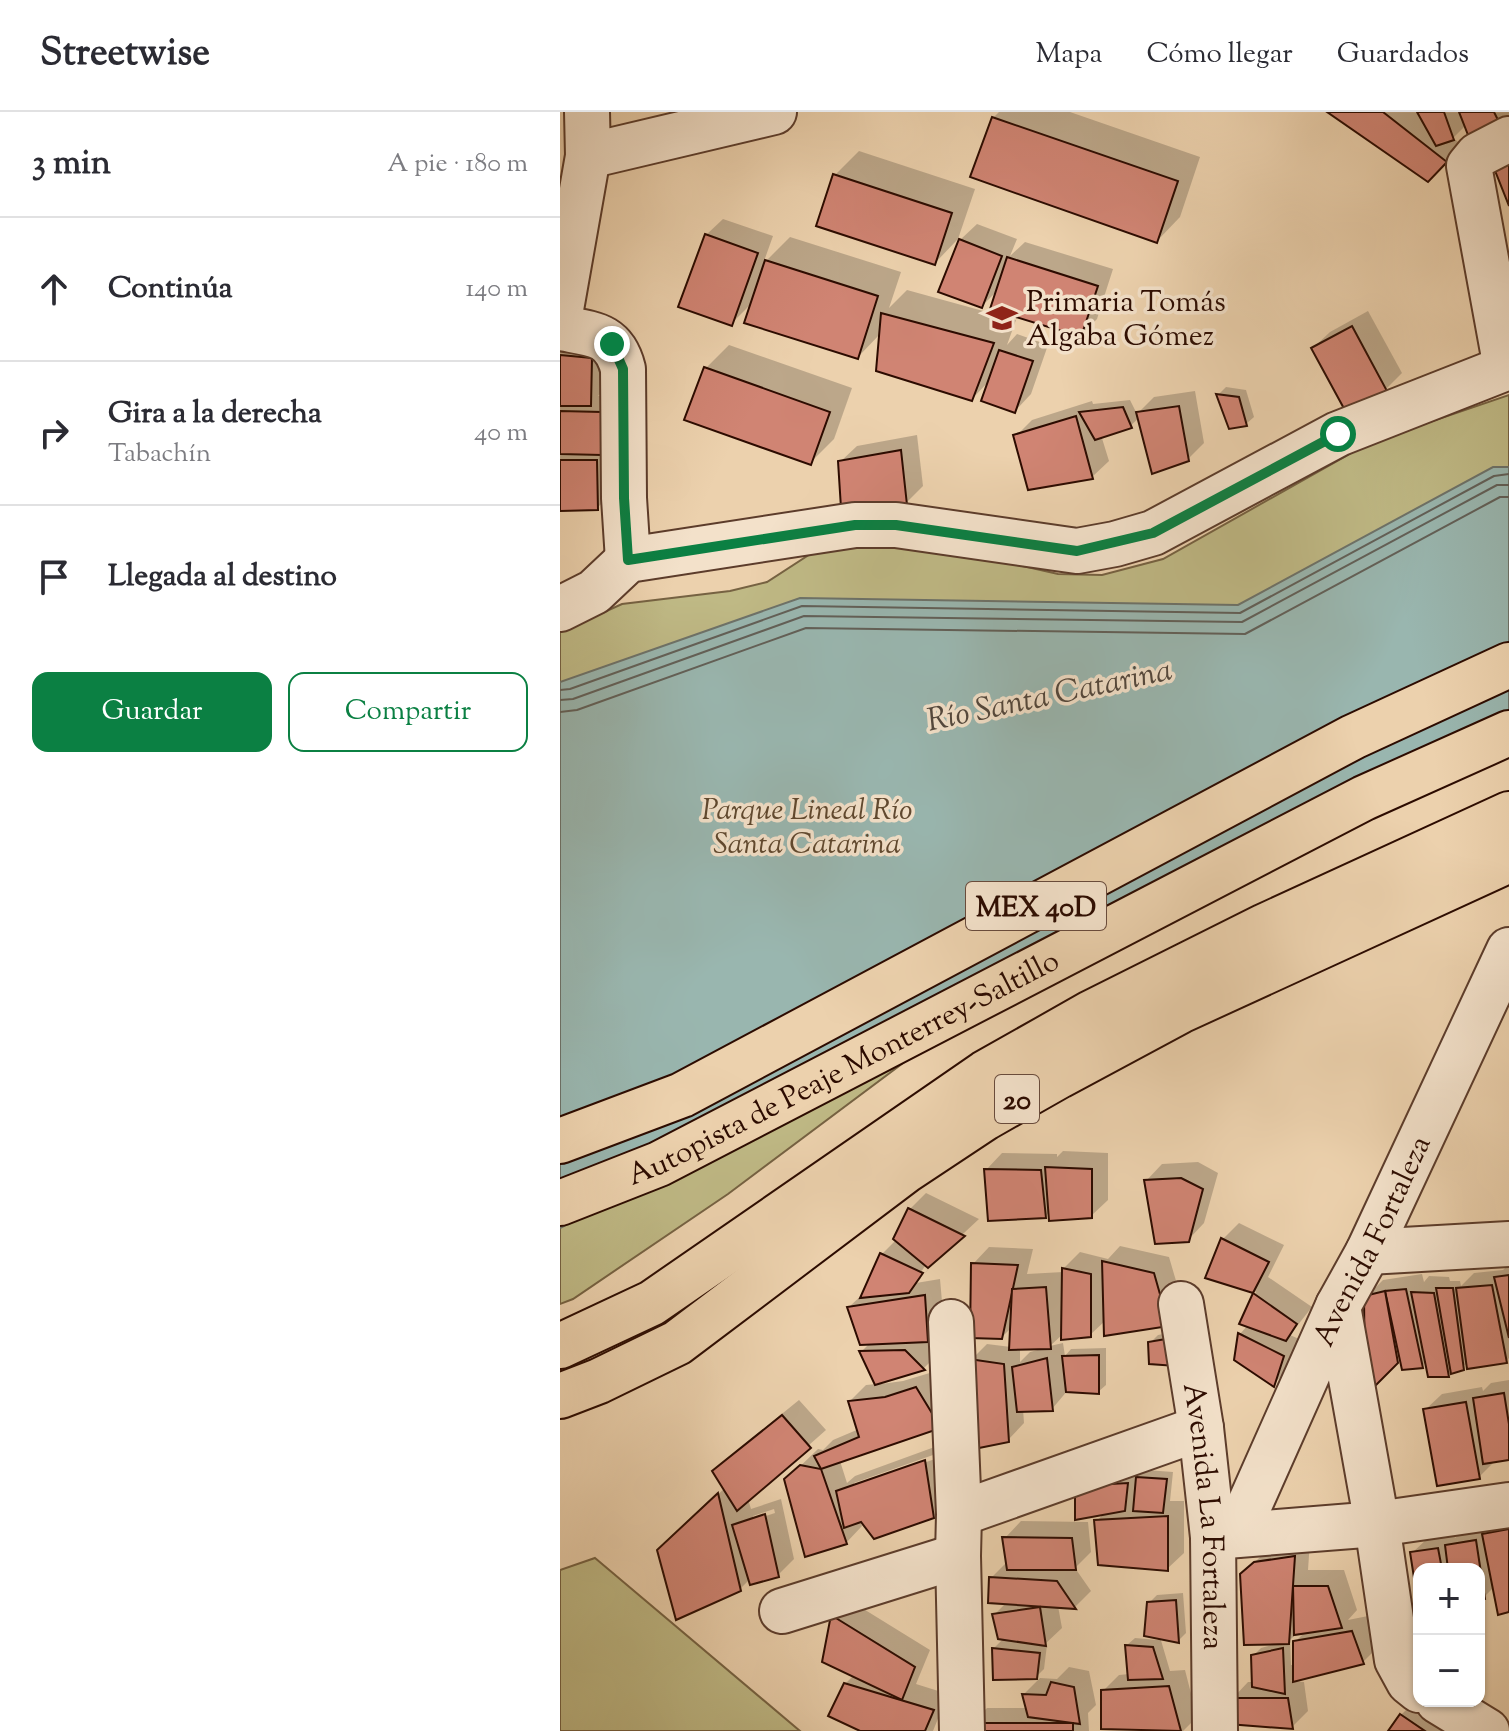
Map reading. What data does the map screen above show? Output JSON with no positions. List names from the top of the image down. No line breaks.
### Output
{"streets":{"main road":["MEX 40D","Autopista de Peaje Monterrey-Saltillo","20"],"street":["Avenida Fortaleza","Avenida La Fortaleza"]},"crossings":[["Avenida Fortaleza","Avenida La Fortaleza"]],"water":["Río Santa Catarina"],"parks":["Parque Lineal Río Santa Catarina"],"places":{"school or university":["Primaria Tomás Algaba Gómez"]},"page":{"header":"Streetwise","nav":["Mapa","Cómo llegar","Guardados"],"heading":["3 min","A pie · 180 m"],"list":[["Continúa","140 m"],["Gira a la derecha","Tabachín","40 m"],"Llegada al destino"],"buttons":["Guardar","Compartir"],"map_buttons":["+","−"]}}
